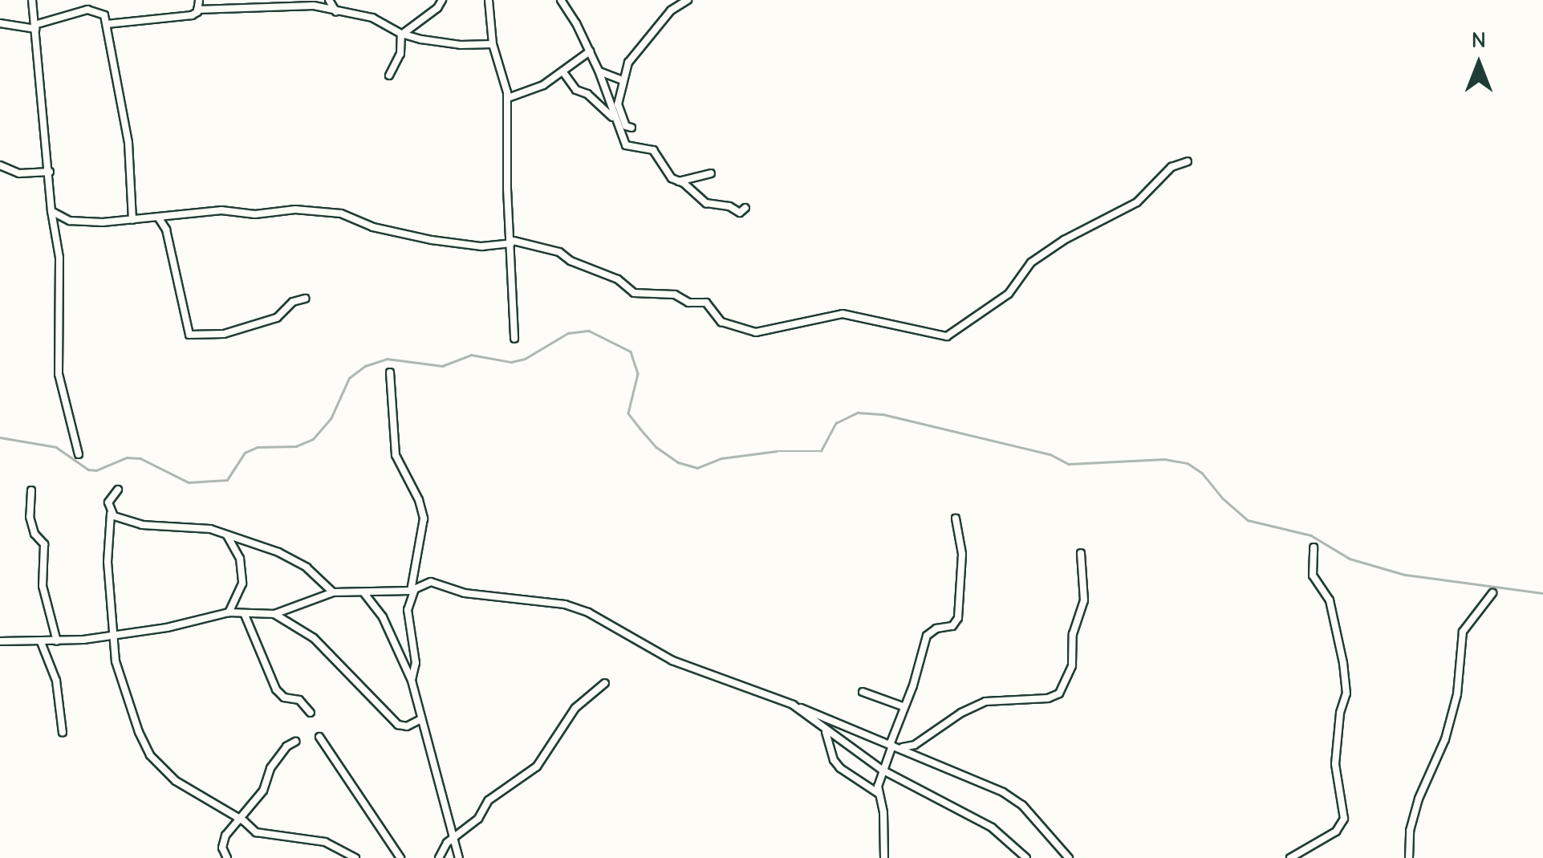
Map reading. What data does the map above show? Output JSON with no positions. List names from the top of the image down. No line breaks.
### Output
{"north":"top"}
